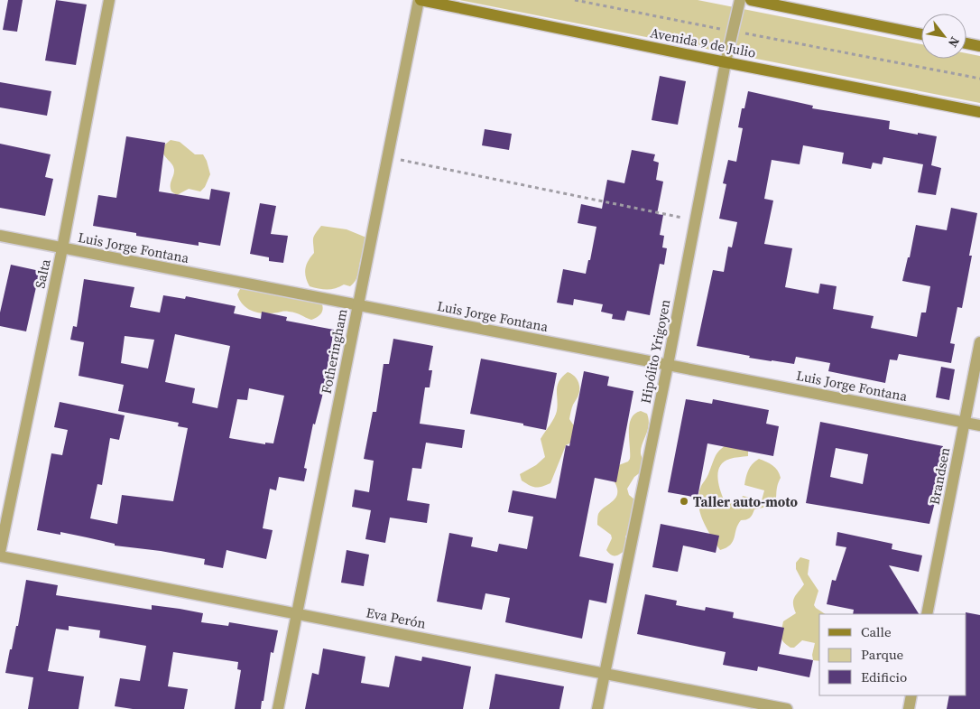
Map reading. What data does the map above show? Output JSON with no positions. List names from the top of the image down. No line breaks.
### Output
{"streets":{"main road":["Avenida 9 de Julio"],"street":["Luis Jorge Fontana","Salta","Fotheringham","Hipólito Yrigoyen","Brandsen","Eva Perón"]},"crossings":[["Avenida 9 de Julio","Fotheringham"],["Avenida 9 de Julio","Hipólito Yrigoyen"],["Luis Jorge Fontana","Salta"],["Luis Jorge Fontana","Fotheringham"],["Luis Jorge Fontana","Hipólito Yrigoyen"],["Luis Jorge Fontana","Brandsen"],["Fotheringham","Eva Perón"],["Hipólito Yrigoyen","Eva Perón"]],"places":["Taller auto-moto"],"legend":["Calle","Parque","Edificio"],"north":"bottom right"}
